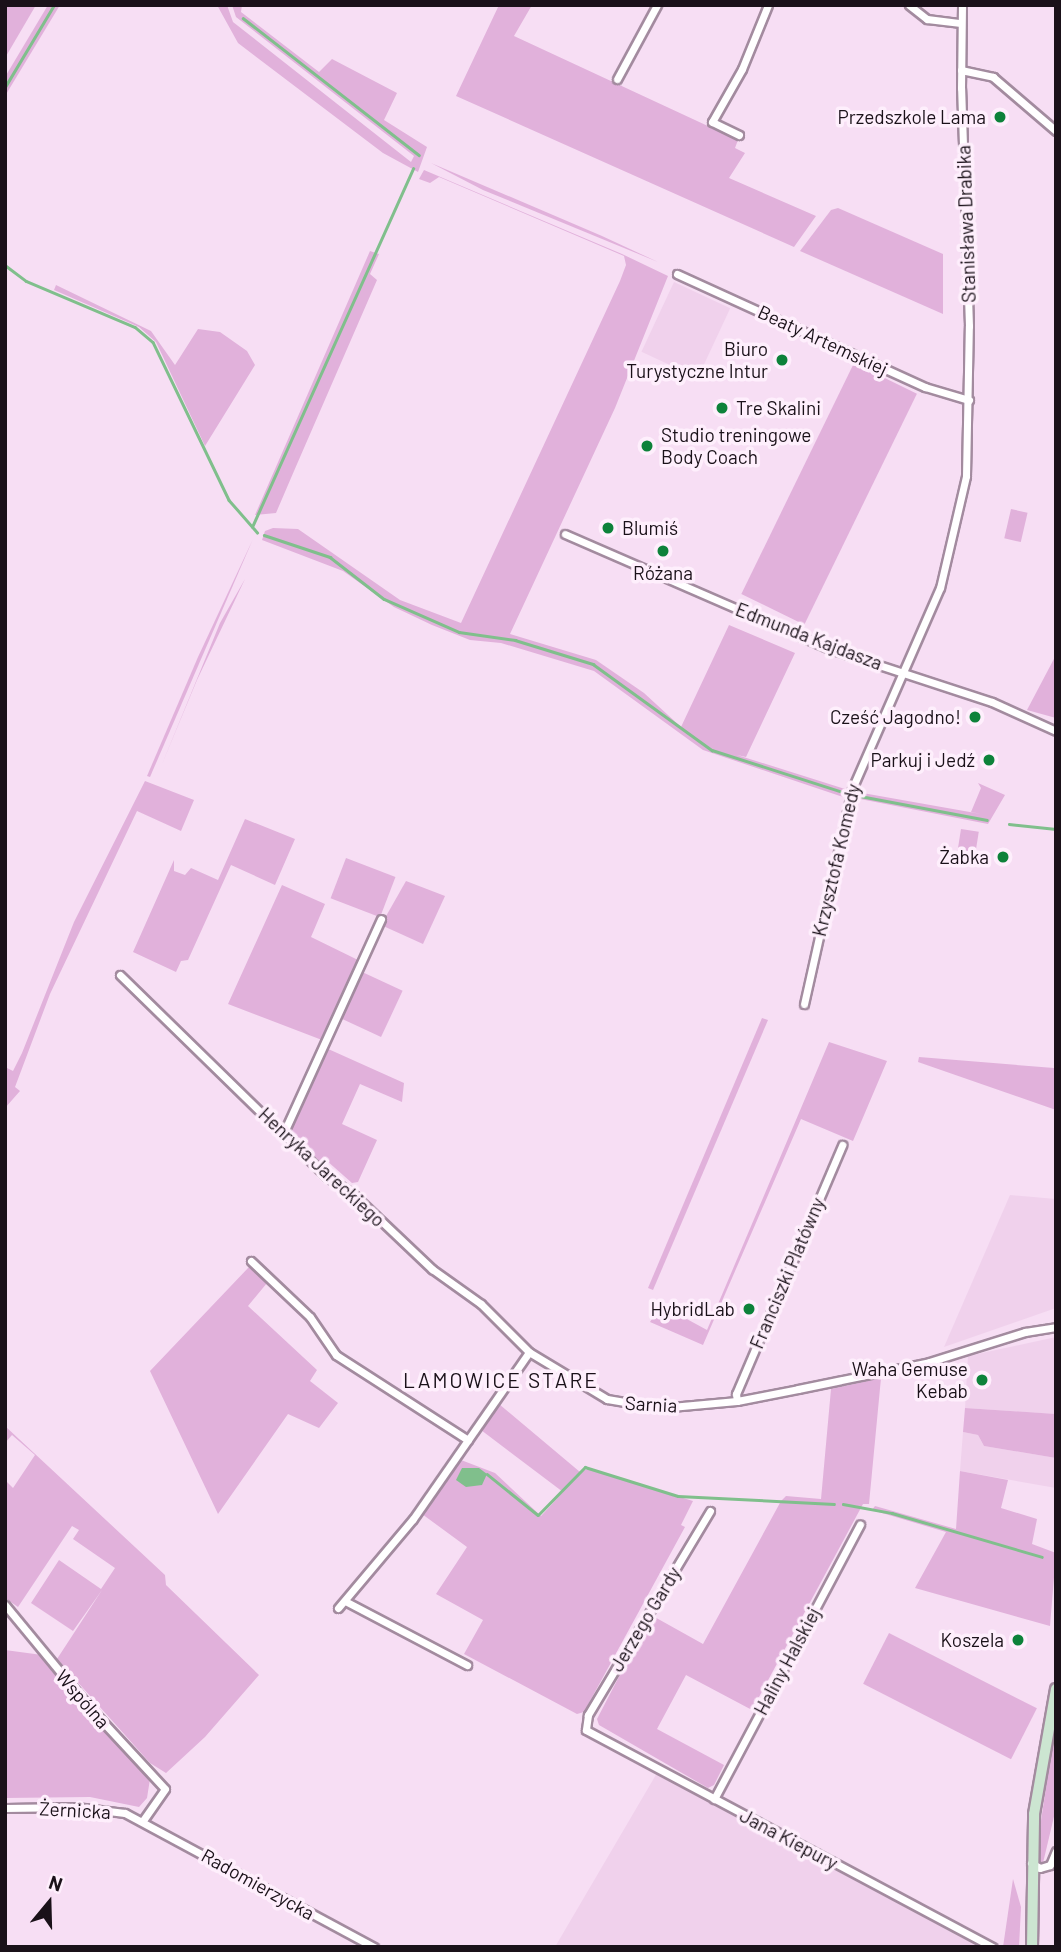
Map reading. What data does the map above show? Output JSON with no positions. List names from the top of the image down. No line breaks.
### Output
{"streets":{"street":["Stanisława Drabika","Beaty Artemskiej","Edmunda Kajdasza","Krzysztofa Komedy","Henryka Jareckiego","Franciszki Platówny","Sarnia","Jerzego Gardy","Haliny Halskiej","Wspólna","Żernicka","Jana Kiepury","Radomierzycka"]},"crossings":[["Stanisława Drabika","Beaty Artemskiej"],["Stanisława Drabika","Krzysztofa Komedy"],["Beaty Artemskiej","Krzysztofa Komedy"],["Edmunda Kajdasza","Krzysztofa Komedy"],["Henryka Jareckiego","Sarnia"],["Franciszki Platówny","Sarnia"],["Jerzego Gardy","Jana Kiepury"],["Haliny Halskiej","Jana Kiepury"],["Wspólna","Żernicka"],["Wspólna","Radomierzycka"],["Żernicka","Radomierzycka"]],"districts":["LAMOWICE STARE"],"places":["Przedszkole Lama","Biuro Turystyczne Intur","Tre Skalini","Studio treningowe Body Coach","Blumiś","Różana","Cześć Jagodno!","Parkuj i Jedź","Żabka","HybridLab","Waha Gemuse Kebab","Koszela"],"north":"top"}
